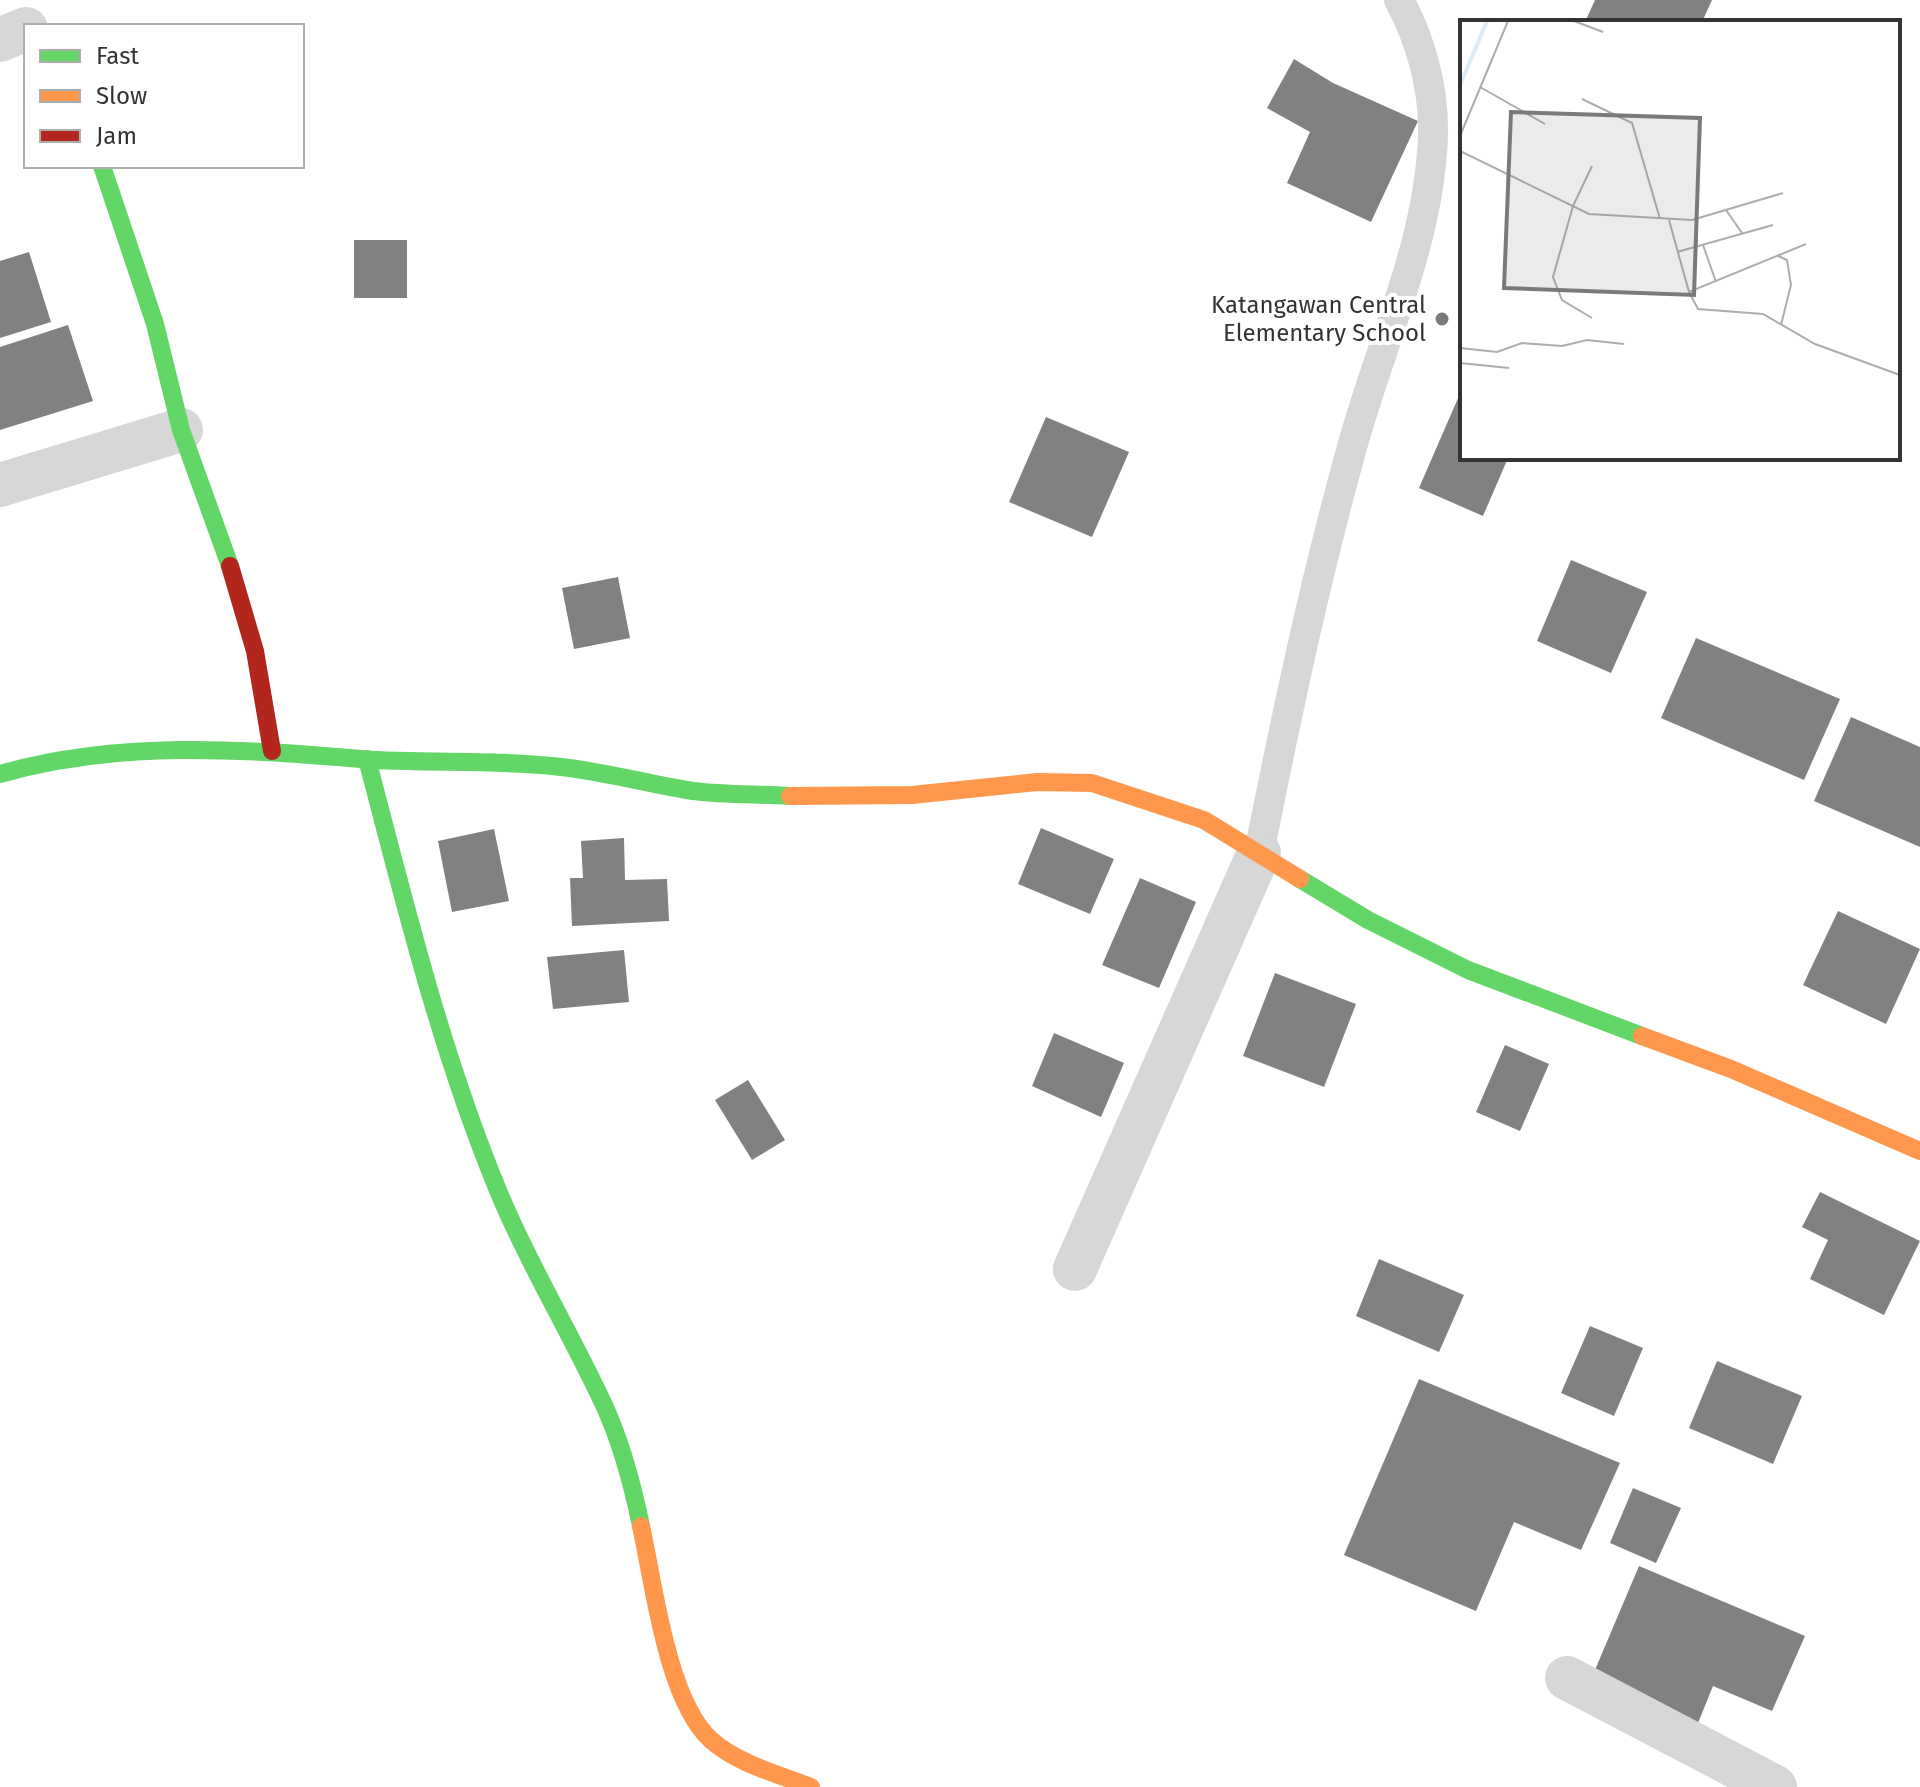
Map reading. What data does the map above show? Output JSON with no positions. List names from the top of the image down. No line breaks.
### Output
{"places":["Katangawan Central Elementary School"],"legend":["Fast","Slow","Jam"]}
